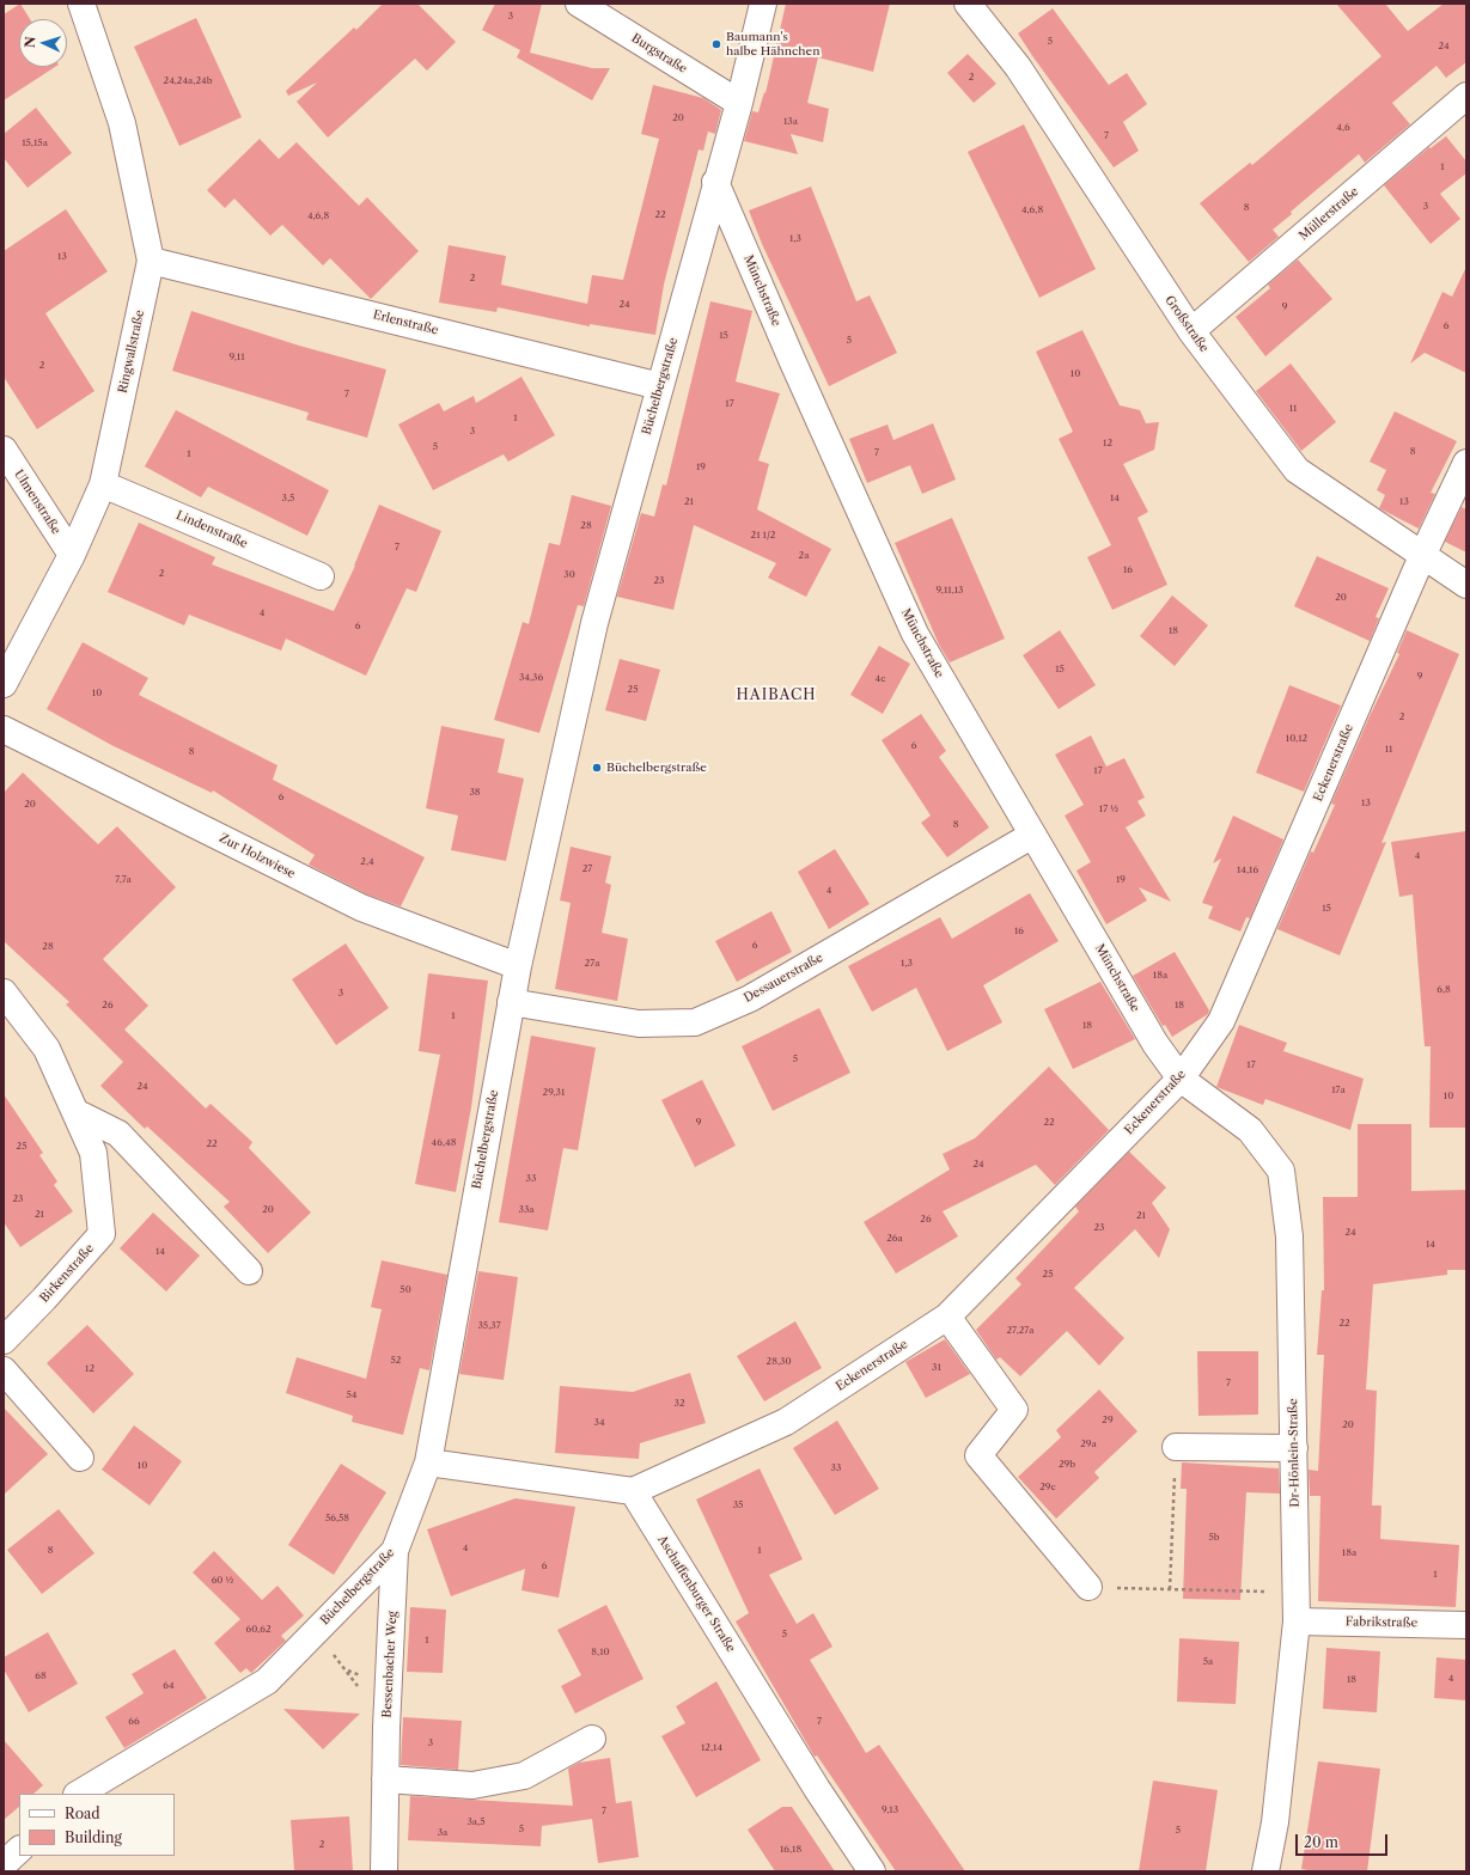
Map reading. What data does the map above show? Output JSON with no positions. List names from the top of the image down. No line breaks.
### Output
{"streets":{"street":["Burgstraße","Müllerstraße","Münchstraße","Erlenstraße","Großstraße","Ringwallstraße","Büchelbergstraße","Ulmenstraße","Lindenstraße","Eckenerstraße","Zur Holzwiese","Dessauerstraße","Birkenstraße","Dr-Hönlein-Straße","Aschaffenburger Straße","Fabrikstraße","Bessenbacher Weg"]},"crossings":[["Burgstraße","Büchelbergstraße"],["Müllerstraße","Großstraße"],["Münchstraße","Büchelbergstraße"],["Münchstraße","Eckenerstraße"],["Münchstraße","Dessauerstraße"],["Münchstraße","Dr-Hönlein-Straße"],["Erlenstraße","Ringwallstraße"],["Erlenstraße","Büchelbergstraße"],["Großstraße","Eckenerstraße"],["Ringwallstraße","Ulmenstraße"],["Ringwallstraße","Lindenstraße"],["Büchelbergstraße","Zur Holzwiese"],["Büchelbergstraße","Dessauerstraße"],["Büchelbergstraße","Bessenbacher Weg"],["Eckenerstraße","Dr-Hönlein-Straße"],["Eckenerstraße","Aschaffenburger Straße"],["Dr-Hönlein-Straße","Fabrikstraße"]],"districts":["HAIBACH"],"places":["Baumann's halbe Hähnchen","Büchelbergstraße"],"house_numbers":["3","5","24","2","24,24a,24b","20","13a","4,6","7","15,15a","1","3","8","4,6,8","22","4,6,8","1,3","13","2","24","9","6","15","5","9,11","2","10","7","17","11","1","3","12","5","8","7","1","19","3,5","14","21","13","28","21 1/2","7","2a","16","2","30","23","9,11,13","20","4","6","18","15","9","34,36","4c","25","10","2","10,12","6","11","8","17","38","6","13","20","17 ½","8","4","2,4","27","14,16","7,7a","19","4","15","16","6","28","27a","1,3","18a","6,8","3","26","18","1","18","5","17","24","17a","29,31","10","9","22","46,48","22","25","24","33","23","20","33a","21","21","26","23","24","26a","14","14","25","50","22","35,37","27,27a","52","28,30","31","12","7","54","32","29","34","20","29a","29b","10","33","29c","35","56,58","5b","4","8","1","18a","6","1","60 ½","60,62","5","1","8,10","5a","68","4","18","64","66","7","3","12,14","9,13","7","3a,5","5","5","3a","2","16,18"],"legend":["Road","Building"],"scale_bar":"20 m","north":"left"}
